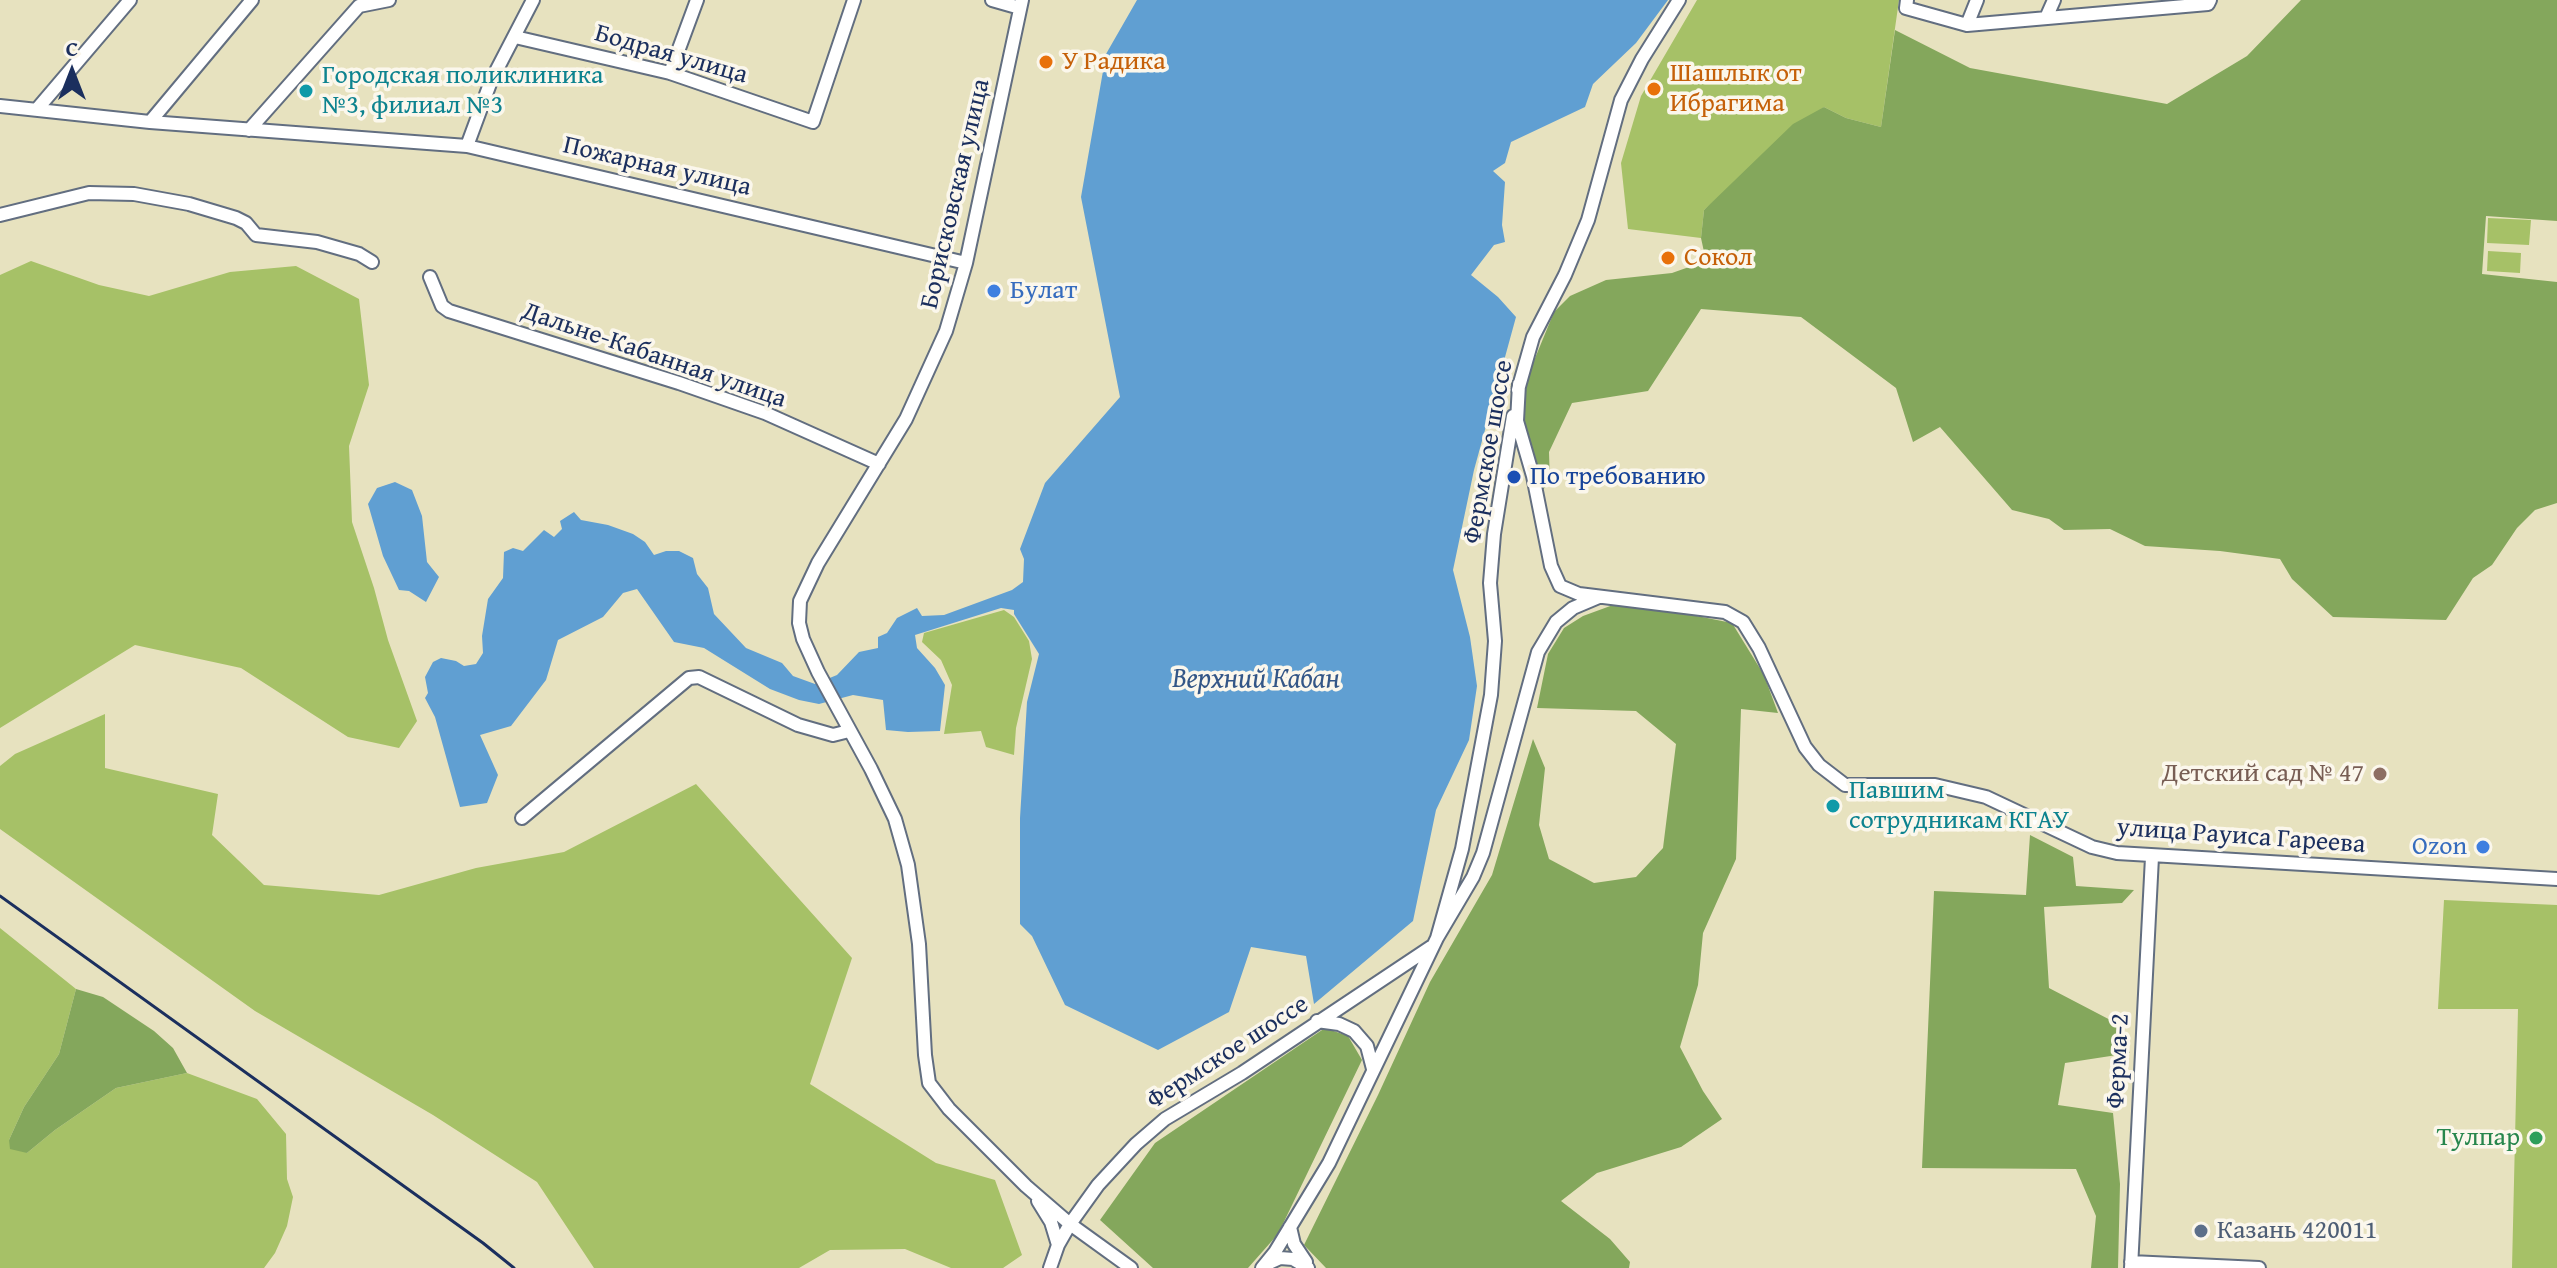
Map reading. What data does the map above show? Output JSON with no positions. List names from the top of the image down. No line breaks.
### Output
{"streets":{"street":["Бодрая улица","Пожарная улица","Борисковская улица","Дальне-Кабанная улица","Фермское шоссе","улица Рауиса Гареева","Ферма-2"]},"crossings":[["Пожарная улица","Борисковская улица"],["Борисковская улица","Дальне-Кабанная улица"],["Фермское шоссе","улица Рауиса Гареева"],["улица Рауиса Гареева","Ферма-2"]],"water":["Верхний Кабан"],"places":["У Радика","Шашлык от Ибрагима","Городская поликлиника №3, филиал №3","Сокол","Булат","По требованию","Детский сад № 47","Павшим сотрудникам КГАУ","Ozon","Тулпар","Казань 420011"],"north":"top"}
